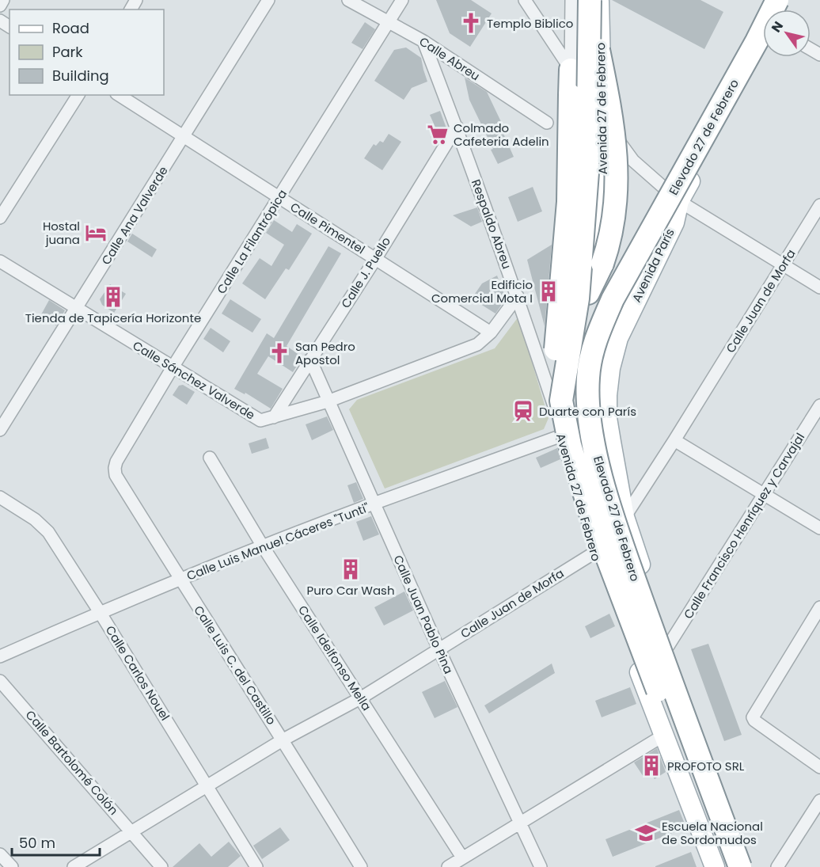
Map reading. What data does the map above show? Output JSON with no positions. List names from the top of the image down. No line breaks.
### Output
{"streets":{"highway":["Elevado 27 de Febrero"],"main road":["Avenida 27 de Febrero","Avenida París"],"street":["Calle Abreu","Calle Ana Valverde","Respaldo Abreu","Calle Pimentel","Calle La Filantrópica","Calle J. Puello","Calle Juan de Morfa","Calle Sánchez Valverde","Calle Francisco Henríquez y Carvajal","Calle Luis Manuel Cáceres \"Tunti\"","Calle Juan Pablo Pina","Calle Idelfonso Mella","Calle Luis C. del Castillo","Calle Carlos Nouel","Calle Bartolomé Colón"]},"crossings":[["Calle Abreu","Respaldo Abreu"],["Calle Abreu","Calle La Filantrópica"],["Avenida 27 de Febrero","Elevado 27 de Febrero"],["Avenida 27 de Febrero","Respaldo Abreu"],["Avenida 27 de Febrero","Calle Juan de Morfa"],["Avenida 27 de Febrero","Calle Luis Manuel Cáceres \"Tunti\""],["Elevado 27 de Febrero","Respaldo Abreu"],["Calle Ana Valverde","Calle Pimentel"],["Calle Ana Valverde","Calle Sánchez Valverde"],["Respaldo Abreu","Calle J. Puello"],["Respaldo Abreu","Calle Sánchez Valverde"],["Calle Pimentel","Calle La Filantrópica"],["Calle Pimentel","Calle J. Puello"],["Calle Pimentel","Calle Sánchez Valverde"],["Calle La Filantrópica","Calle Sánchez Valverde"],["Calle La Filantrópica","Calle Luis C. del Castillo"],["Avenida París","Calle Juan de Morfa"],["Calle J. Puello","Calle Sánchez Valverde"],["Calle J. Puello","Calle Juan Pablo Pina"],["Calle Juan de Morfa","Calle Juan Pablo Pina"],["Calle Juan de Morfa","Calle Idelfonso Mella"],["Calle Juan de Morfa","Calle Luis C. del Castillo"],["Calle Juan de Morfa","Calle Carlos Nouel"],["Calle Juan de Morfa","Calle Bartolomé Colón"],["Calle Sánchez Valverde","Calle Juan Pablo Pina"],["Calle Luis Manuel Cáceres \"Tunti\"","Calle Juan Pablo Pina"],["Calle Luis Manuel Cáceres \"Tunti\"","Calle Idelfonso Mella"],["Calle Luis Manuel Cáceres \"Tunti\"","Calle Luis C. del Castillo"],["Calle Luis Manuel Cáceres \"Tunti\"","Calle Carlos Nouel"]],"places":{"church":["Templo Biblico","San Pedro Apostol"],"supermarket":["Colmado Cafeteria Adelin"],"hotel":["Hostal juana"],"building":["Edificio Comercial Mota I","Tienda de Tapicería Horizonte","Puro Car Wash","PROFOTO SRL"],"station":["Duarte con París"],"school or university":["Escuela Nacional de Sordomudos"]},"legend":["Road","Park","Building"],"scale_bar":"50 m","north":"top left"}
